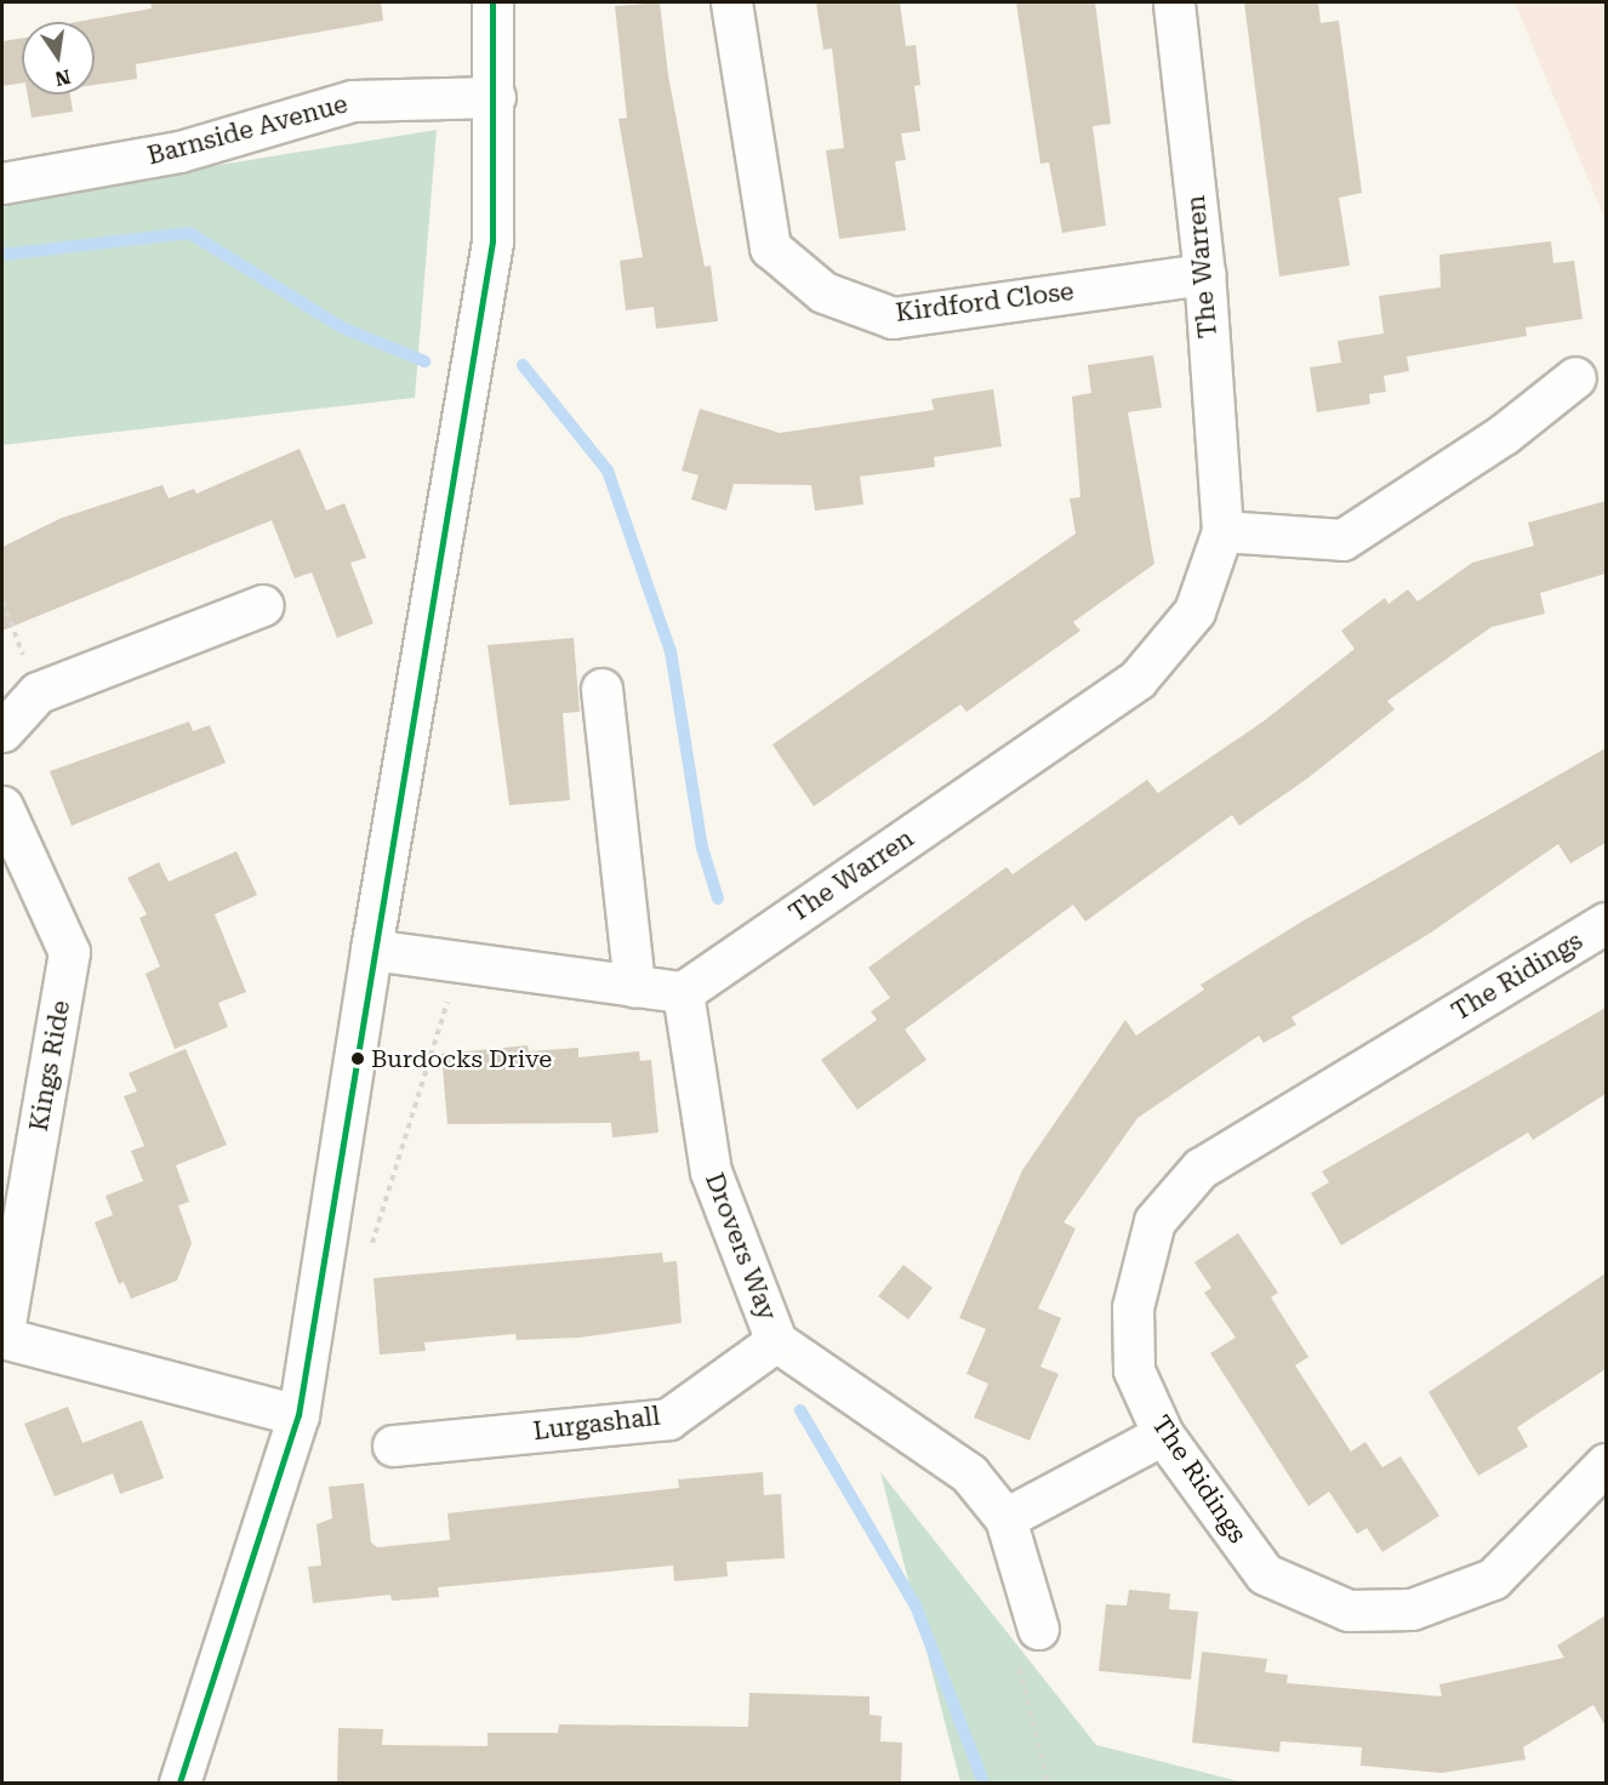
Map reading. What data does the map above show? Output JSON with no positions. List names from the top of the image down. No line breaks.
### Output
{"streets":{"street":["Barnside Avenue","The Warren","Kirdford Close","The Ridings","Kings Ride","Drovers Way","Lurgashall"]},"crossings":[["The Warren","Kirdford Close"],["The Warren","Drovers Way"],["Drovers Way","Lurgashall"]],"places":["Burdocks Drive"],"north":"bottom"}
